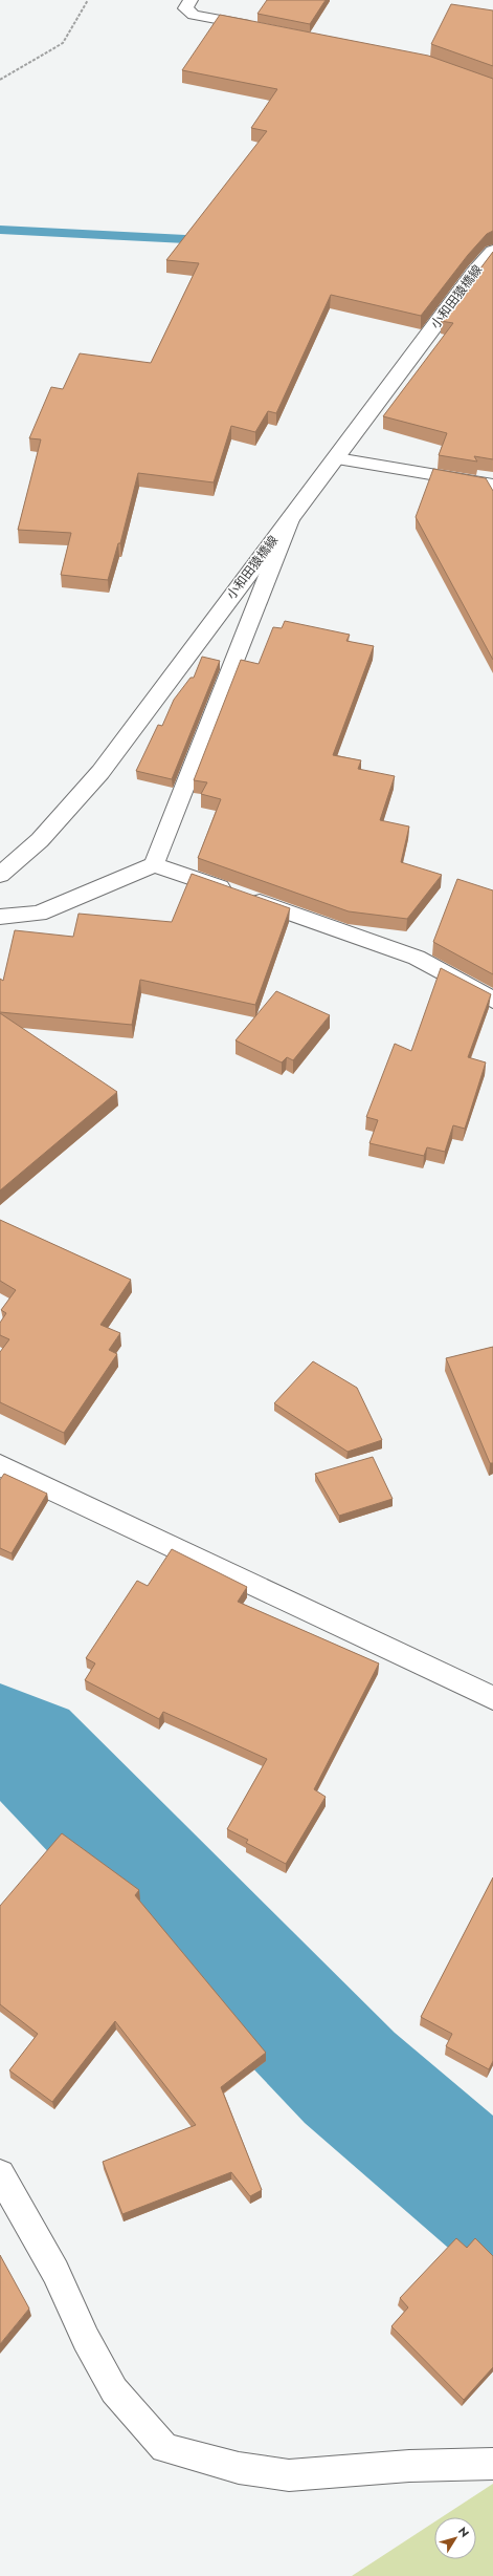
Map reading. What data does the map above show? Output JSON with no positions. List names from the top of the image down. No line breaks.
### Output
{"streets":{"street":["小和田猿橋線"]},"north":"top right"}
